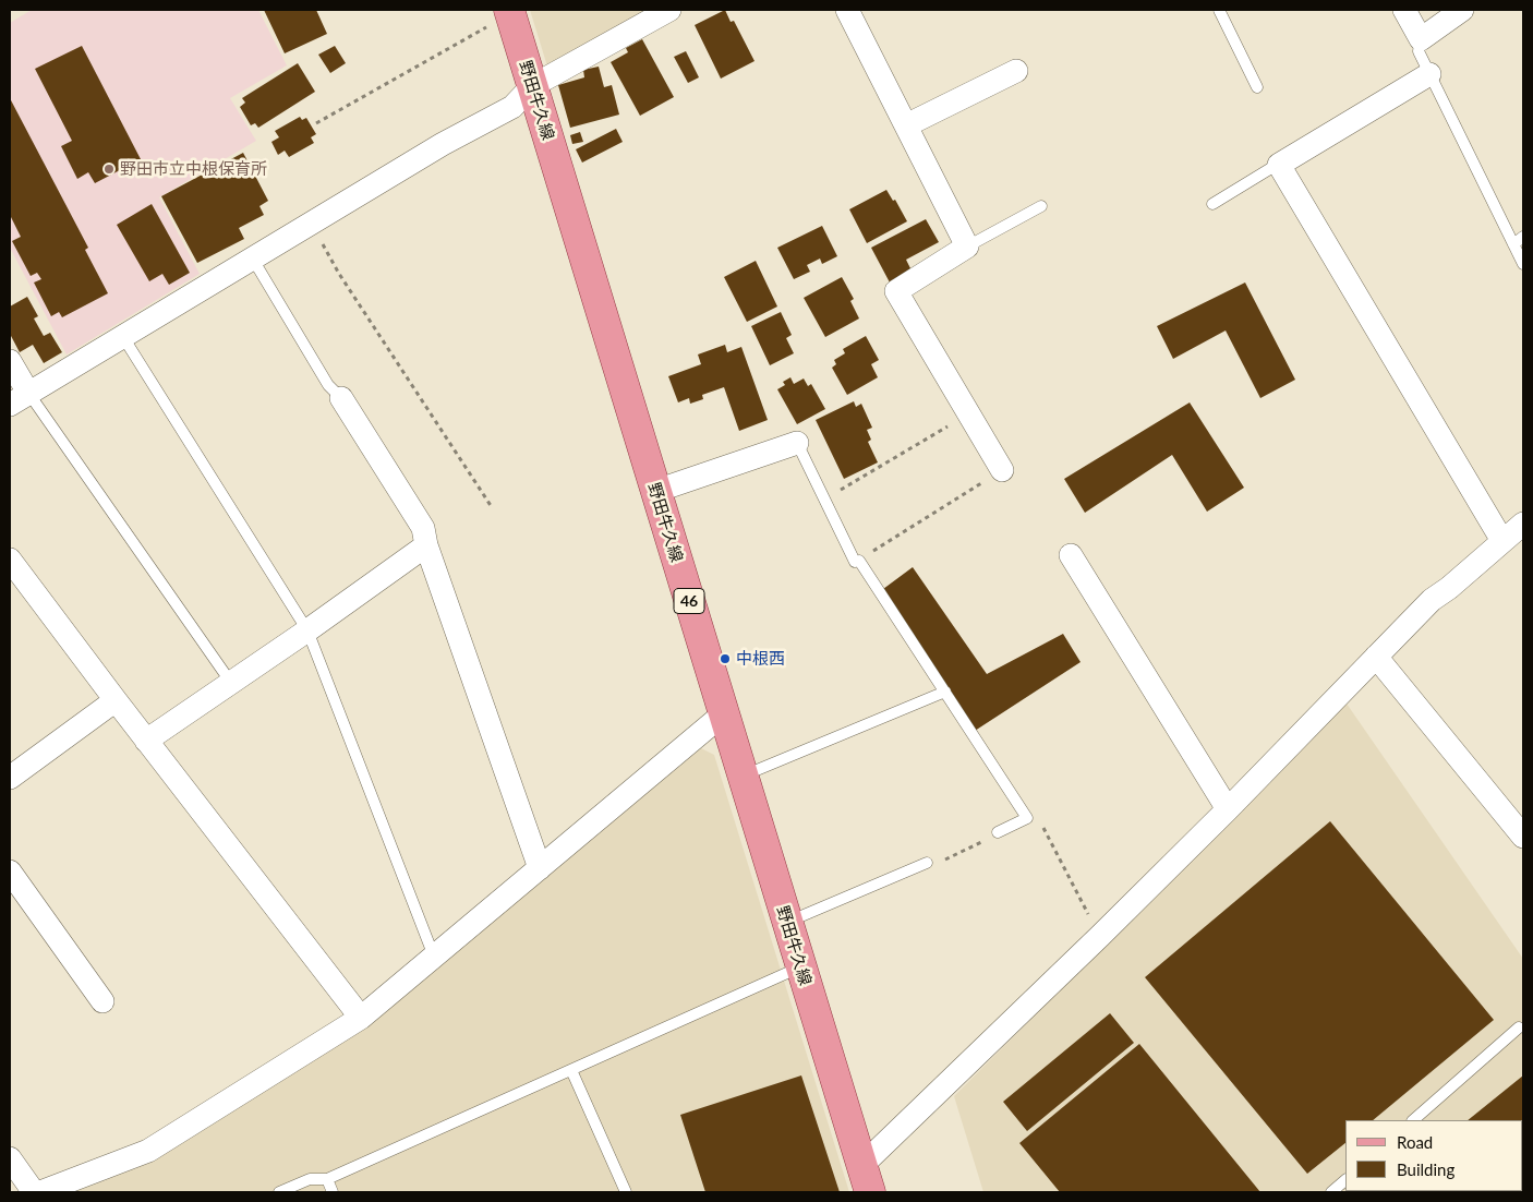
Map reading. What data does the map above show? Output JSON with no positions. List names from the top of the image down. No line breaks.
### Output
{"streets":{"main road":["野田牛久線","46"]},"places":["野田市立中根保育所","中根西"],"legend":["Road","Building"]}
